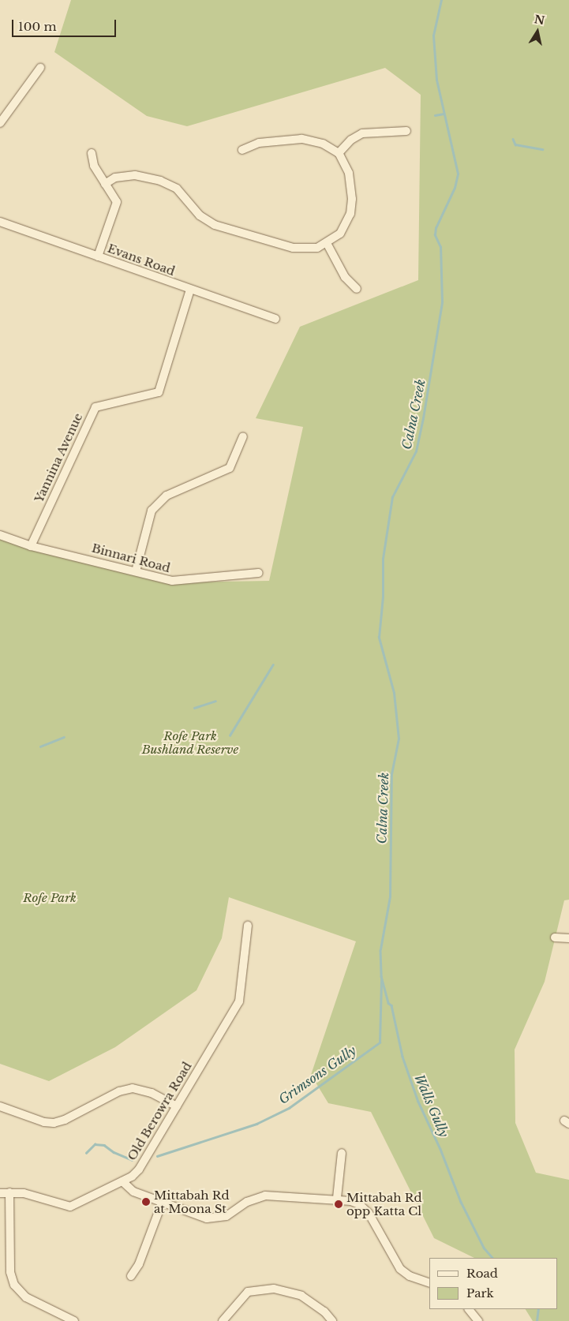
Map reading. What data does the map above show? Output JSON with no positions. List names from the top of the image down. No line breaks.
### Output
{"streets":{"street":["Evans Road","Yannina Avenue","Binnari Road","Old Berowra Road"]},"crossings":[["Evans Road","Yannina Avenue"],["Yannina Avenue","Binnari Road"]],"water":["Calna Creek","Grimsons Gully","Walls Gully"],"parks":["Rofe Park Bushland Reserve","Rofe Park"],"places":["Mittabah Rd at Moona St","Mittabah Rd opp Katta Cl"],"legend":["Road","Park"],"scale_bar":"100 m","north":"top"}
